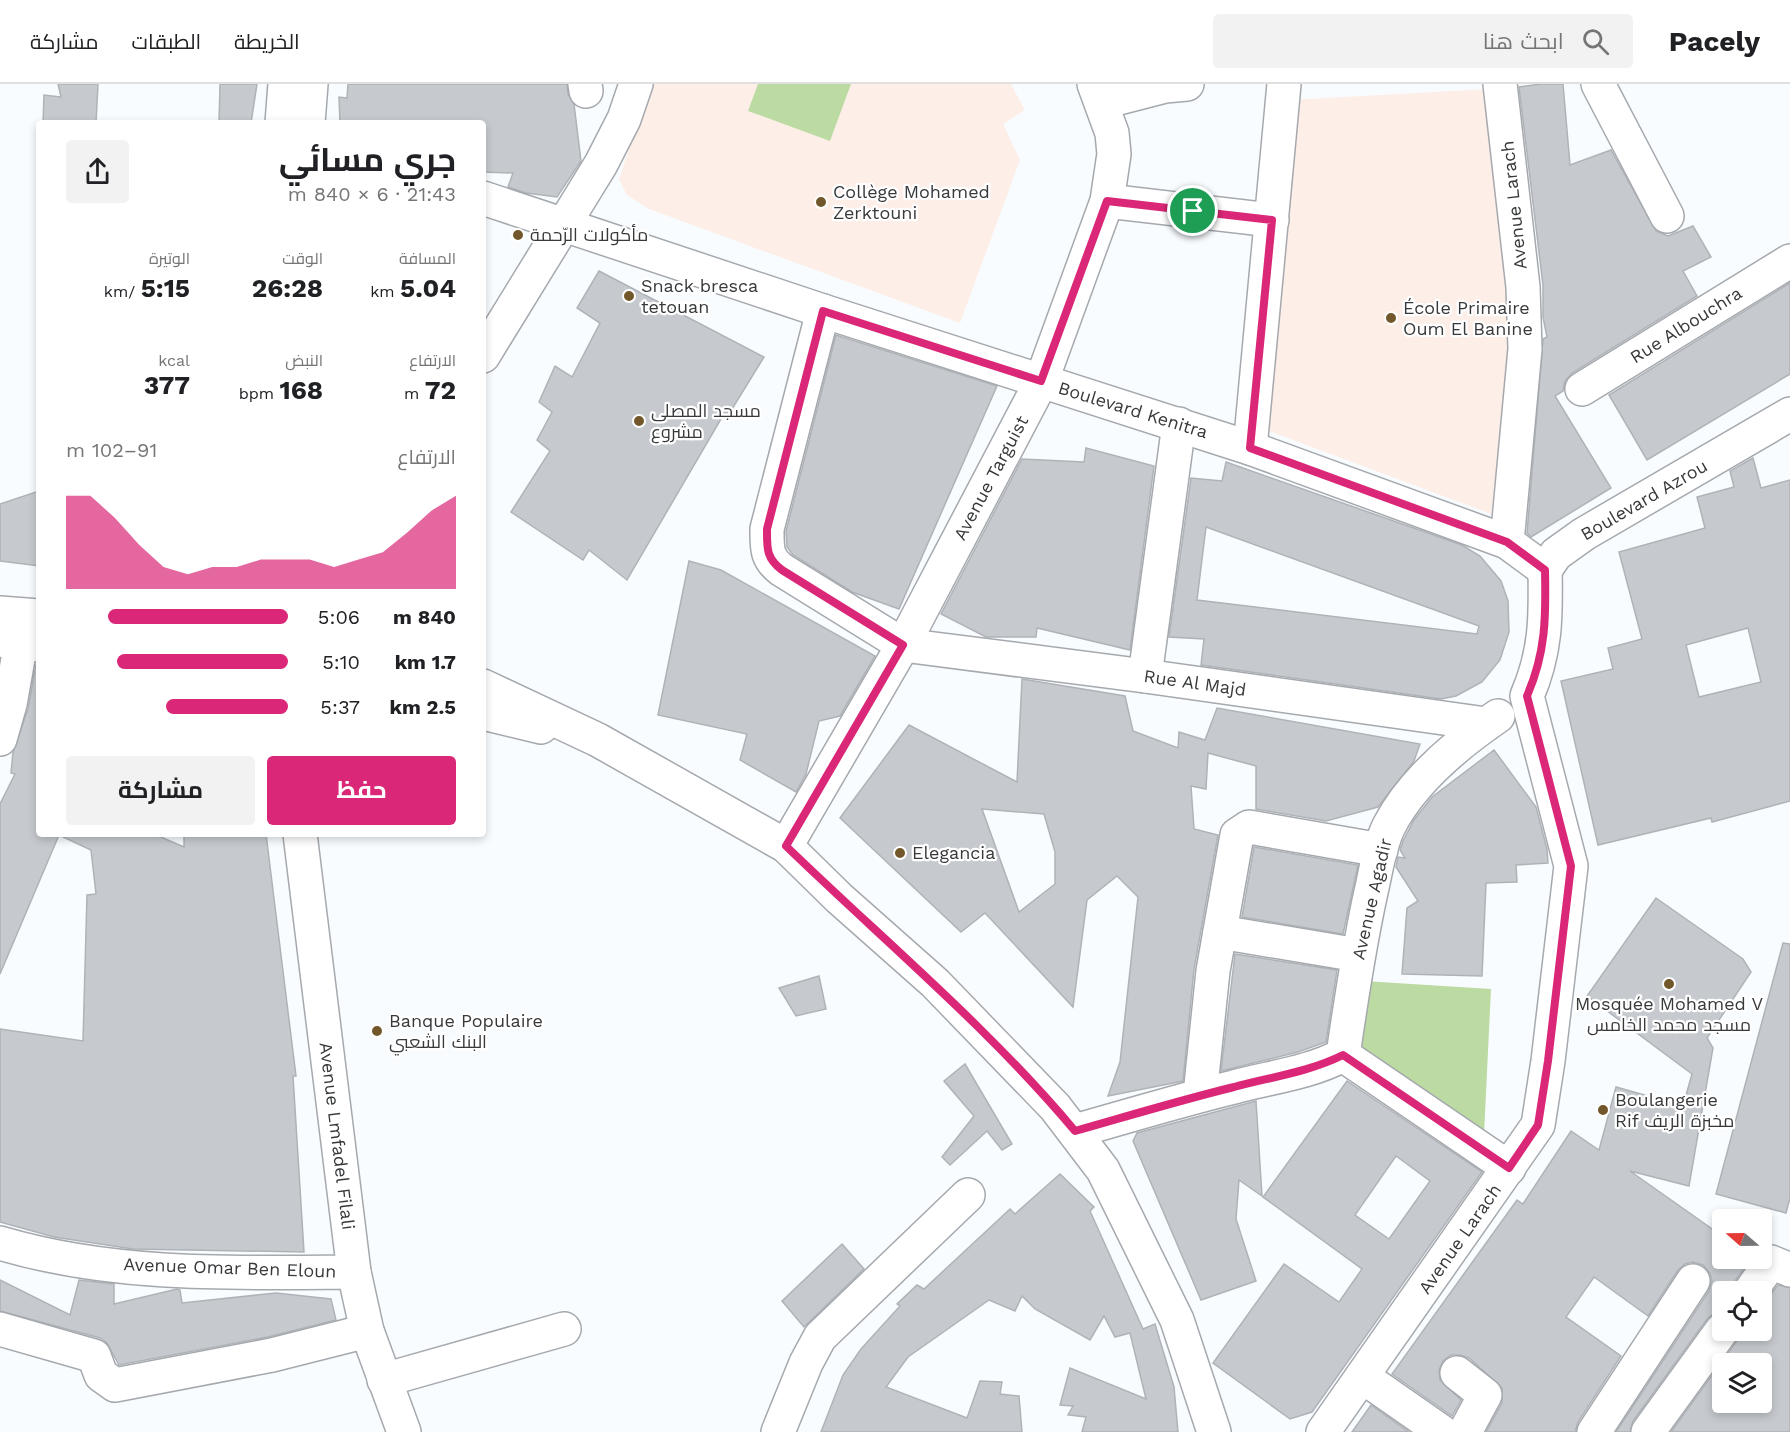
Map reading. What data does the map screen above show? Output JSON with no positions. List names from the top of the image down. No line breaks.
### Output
{"streets":{"street":["Avenue Larach","Rue Albouchra","Boulevard Kenitra","Avenue Targuist","Boulevard Azrou","Rue Al Majd","Avenue Agadir","Avenue Lmfadel Filali","Avenue Omar Ben Eloun"]},"crossings":[["Avenue Larach","Boulevard Kenitra"],["Avenue Larach","Avenue Agadir"],["Boulevard Kenitra","Avenue Targuist"],["Avenue Targuist","Rue Al Majd"],["Rue Al Majd","Avenue Agadir"],["Avenue Lmfadel Filali","Avenue Omar Ben Eloun"]],"places":["Collège Mohamed Zerktouni","مأكولات الرّحمة","Snack bresca tetouan","École Primaire Oum El Banine","مسجد المصلى مشروع","Elegancia","Mosquée Mohamed V مسجد محمد الخامس","Banque Populaire البنك الشعبي","Boulangerie Rif مخبزة الريف"],"north":"left","page":{"header":"Pacely","search":"ابحث هنا","nav":["الخريطة","الطبقات","مشاركة"],"heading":["جري مسائي","21:43 · 6 × 840 m"],"stats":[["المسافة","5.04 km"],["الوقت","26:28"],["الوتيرة","5:15 /km"],["الارتفاع","72 m"],["النبض","168 bpm"],["kcal","377"]],"chart":["الارتفاع","91–102 m"],"list":[{"name":"840 m","note":"5:06"},{"name":"1.7 km","note":"5:10"},{"name":"2.5 km","note":"5:37"}],"buttons":["حفظ","مشاركة"]}}
